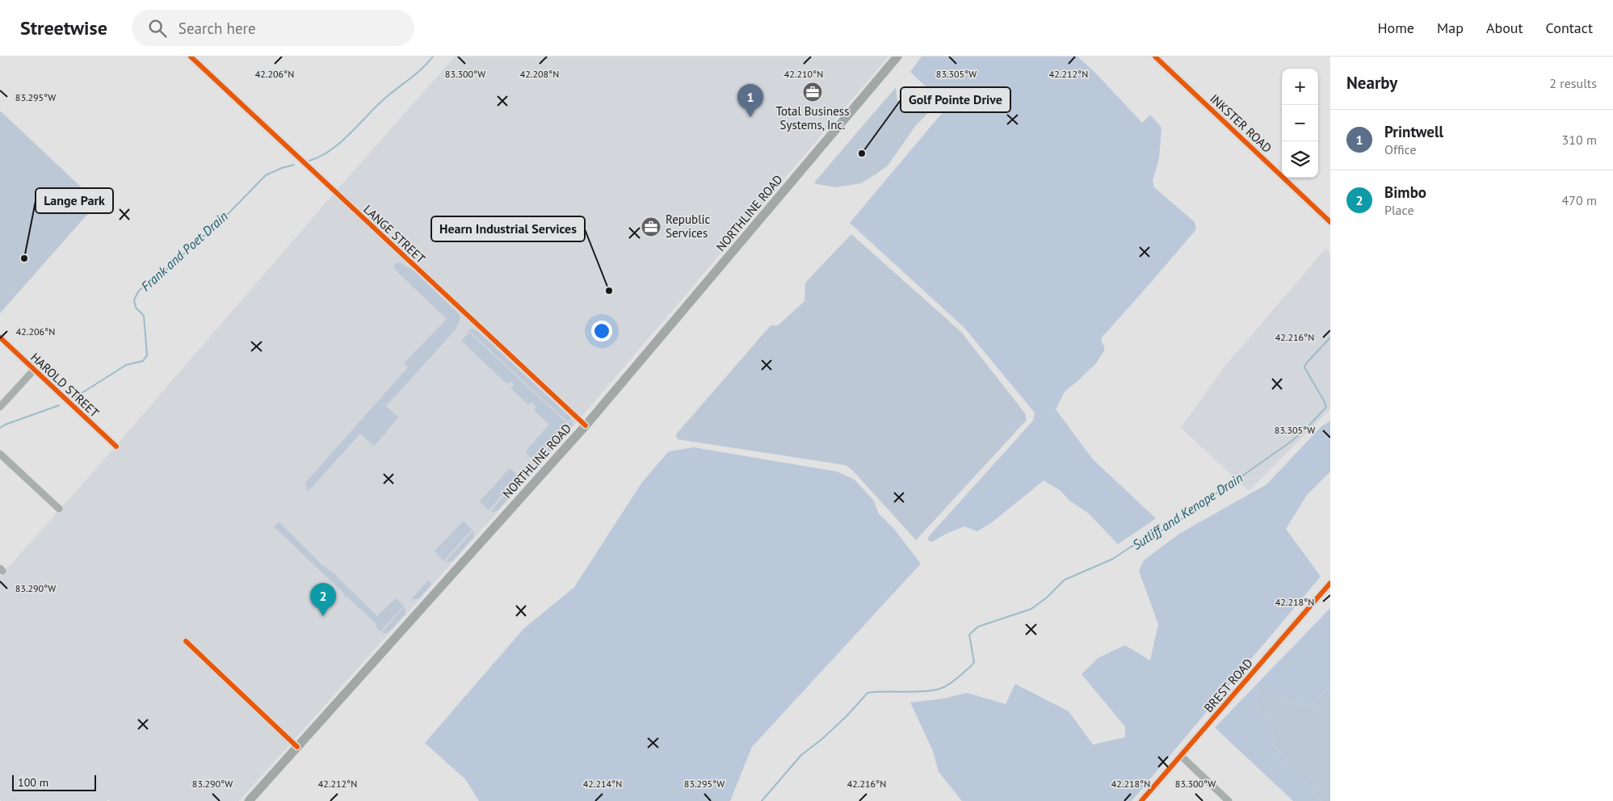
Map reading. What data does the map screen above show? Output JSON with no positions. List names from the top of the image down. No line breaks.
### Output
{"streets":{"main road":["NORTHLINE ROAD"],"street":["INKSTER ROAD","LANGE STREET","HAROLD STREET","BREST ROAD"]},"crossings":[["NORTHLINE ROAD","LANGE STREET"]],"water":["Frank and Poet Drain","Sutliff and Kenope Drain"],"places":{"office":["Total Business Systems, Inc.","Republic Services"],"other":["Golf Pointe Drive","Lange Park","Hearn Industrial Services"]},"scale_bar":"100 m","page":{"header":"Streetwise","search":"Search here","nav":["Home","Map","About","Contact"],"heading":["Nearby","2 results"],"map_buttons":["+","−"],"pins":["1","2"],"list":[{"mark":"1","name":"Printwell","note":"Office","value":"310 m"},{"mark":"2","name":"Bimbo","note":"Place","value":"470 m"}],"scale":"100 m"},"coordinates":["42.206°N","83.300°W","42.208°N","42.210°N","83.305°W","42.212°N","83.295°W","42.216°N","83.290°W","42.218°N","42.214°N"]}
